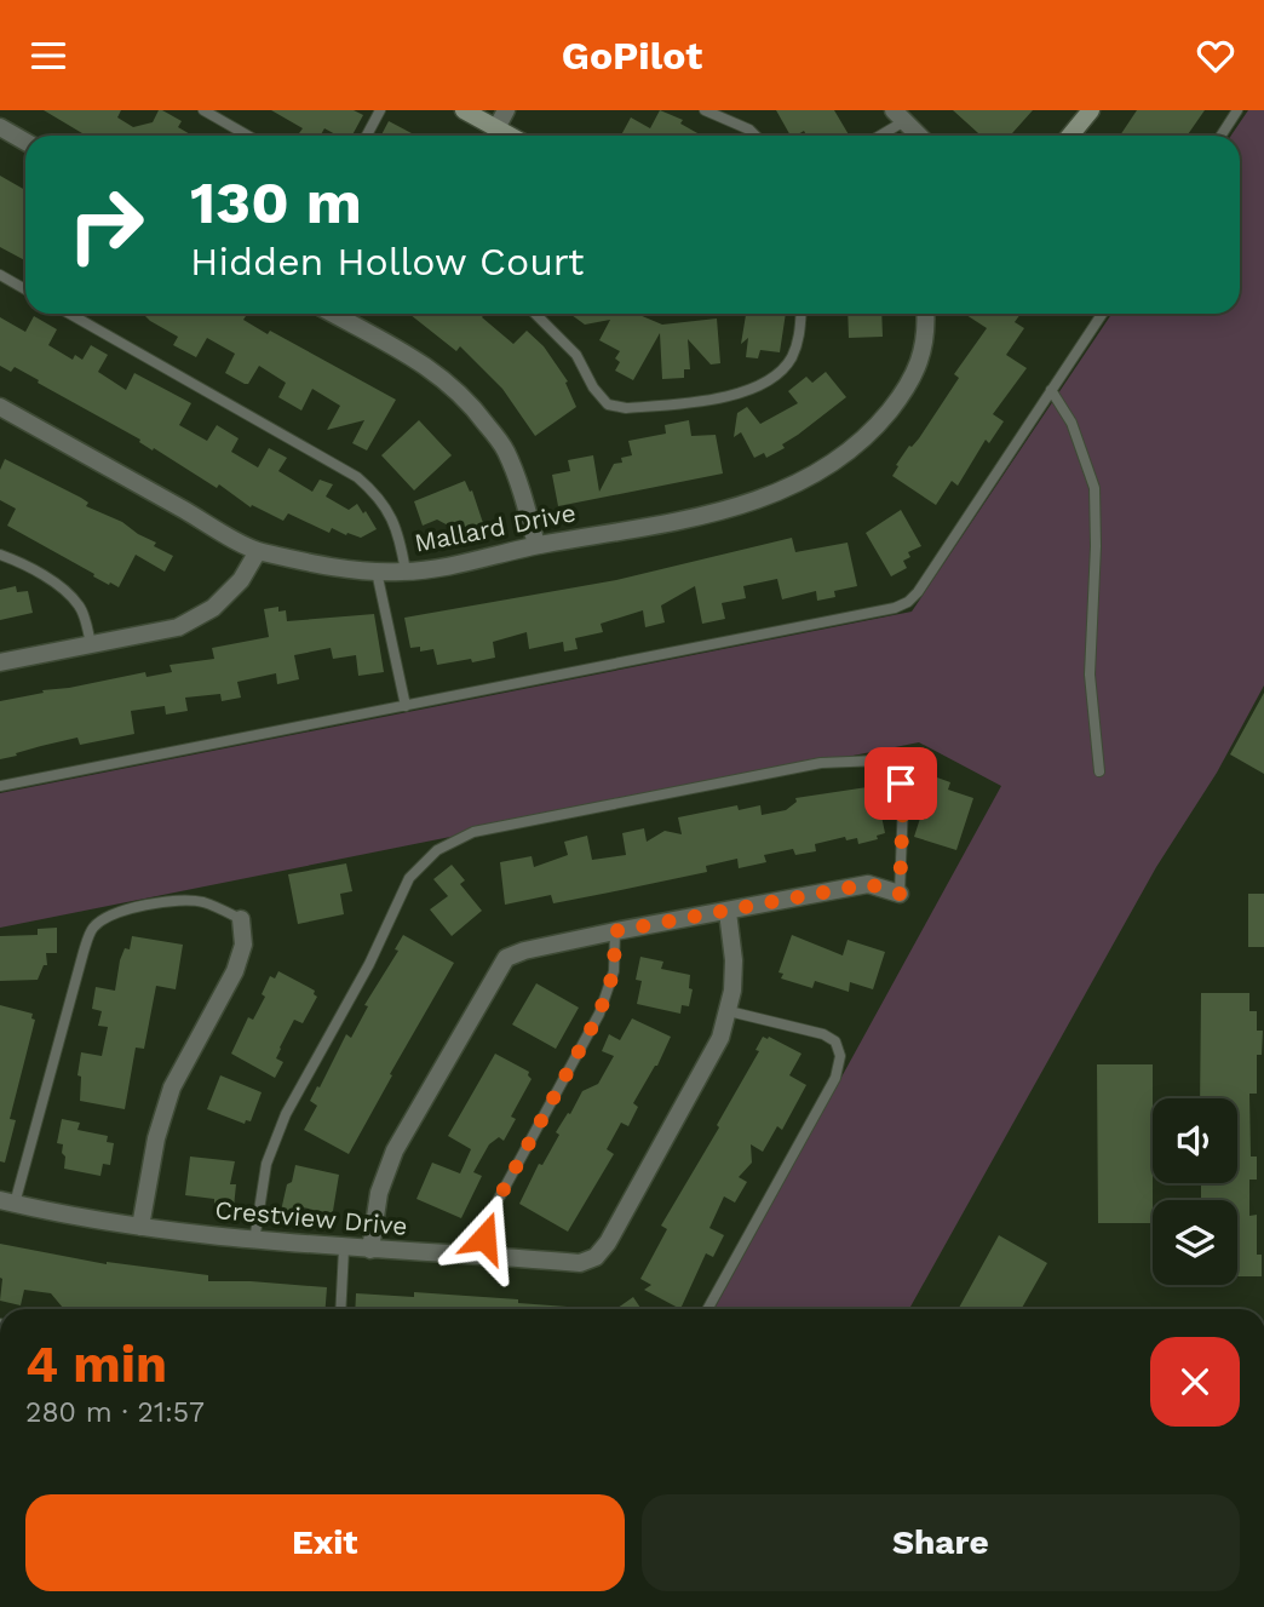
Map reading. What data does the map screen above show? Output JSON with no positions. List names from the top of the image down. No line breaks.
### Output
{"streets":{"street":["Mallard Drive","Crestview Drive"]},"page":{"header":"GoPilot","turn":["130 m","Hidden Hollow Court"],"heading":["4 min","280 m · 21:57"],"buttons":["Exit","Share"]}}
